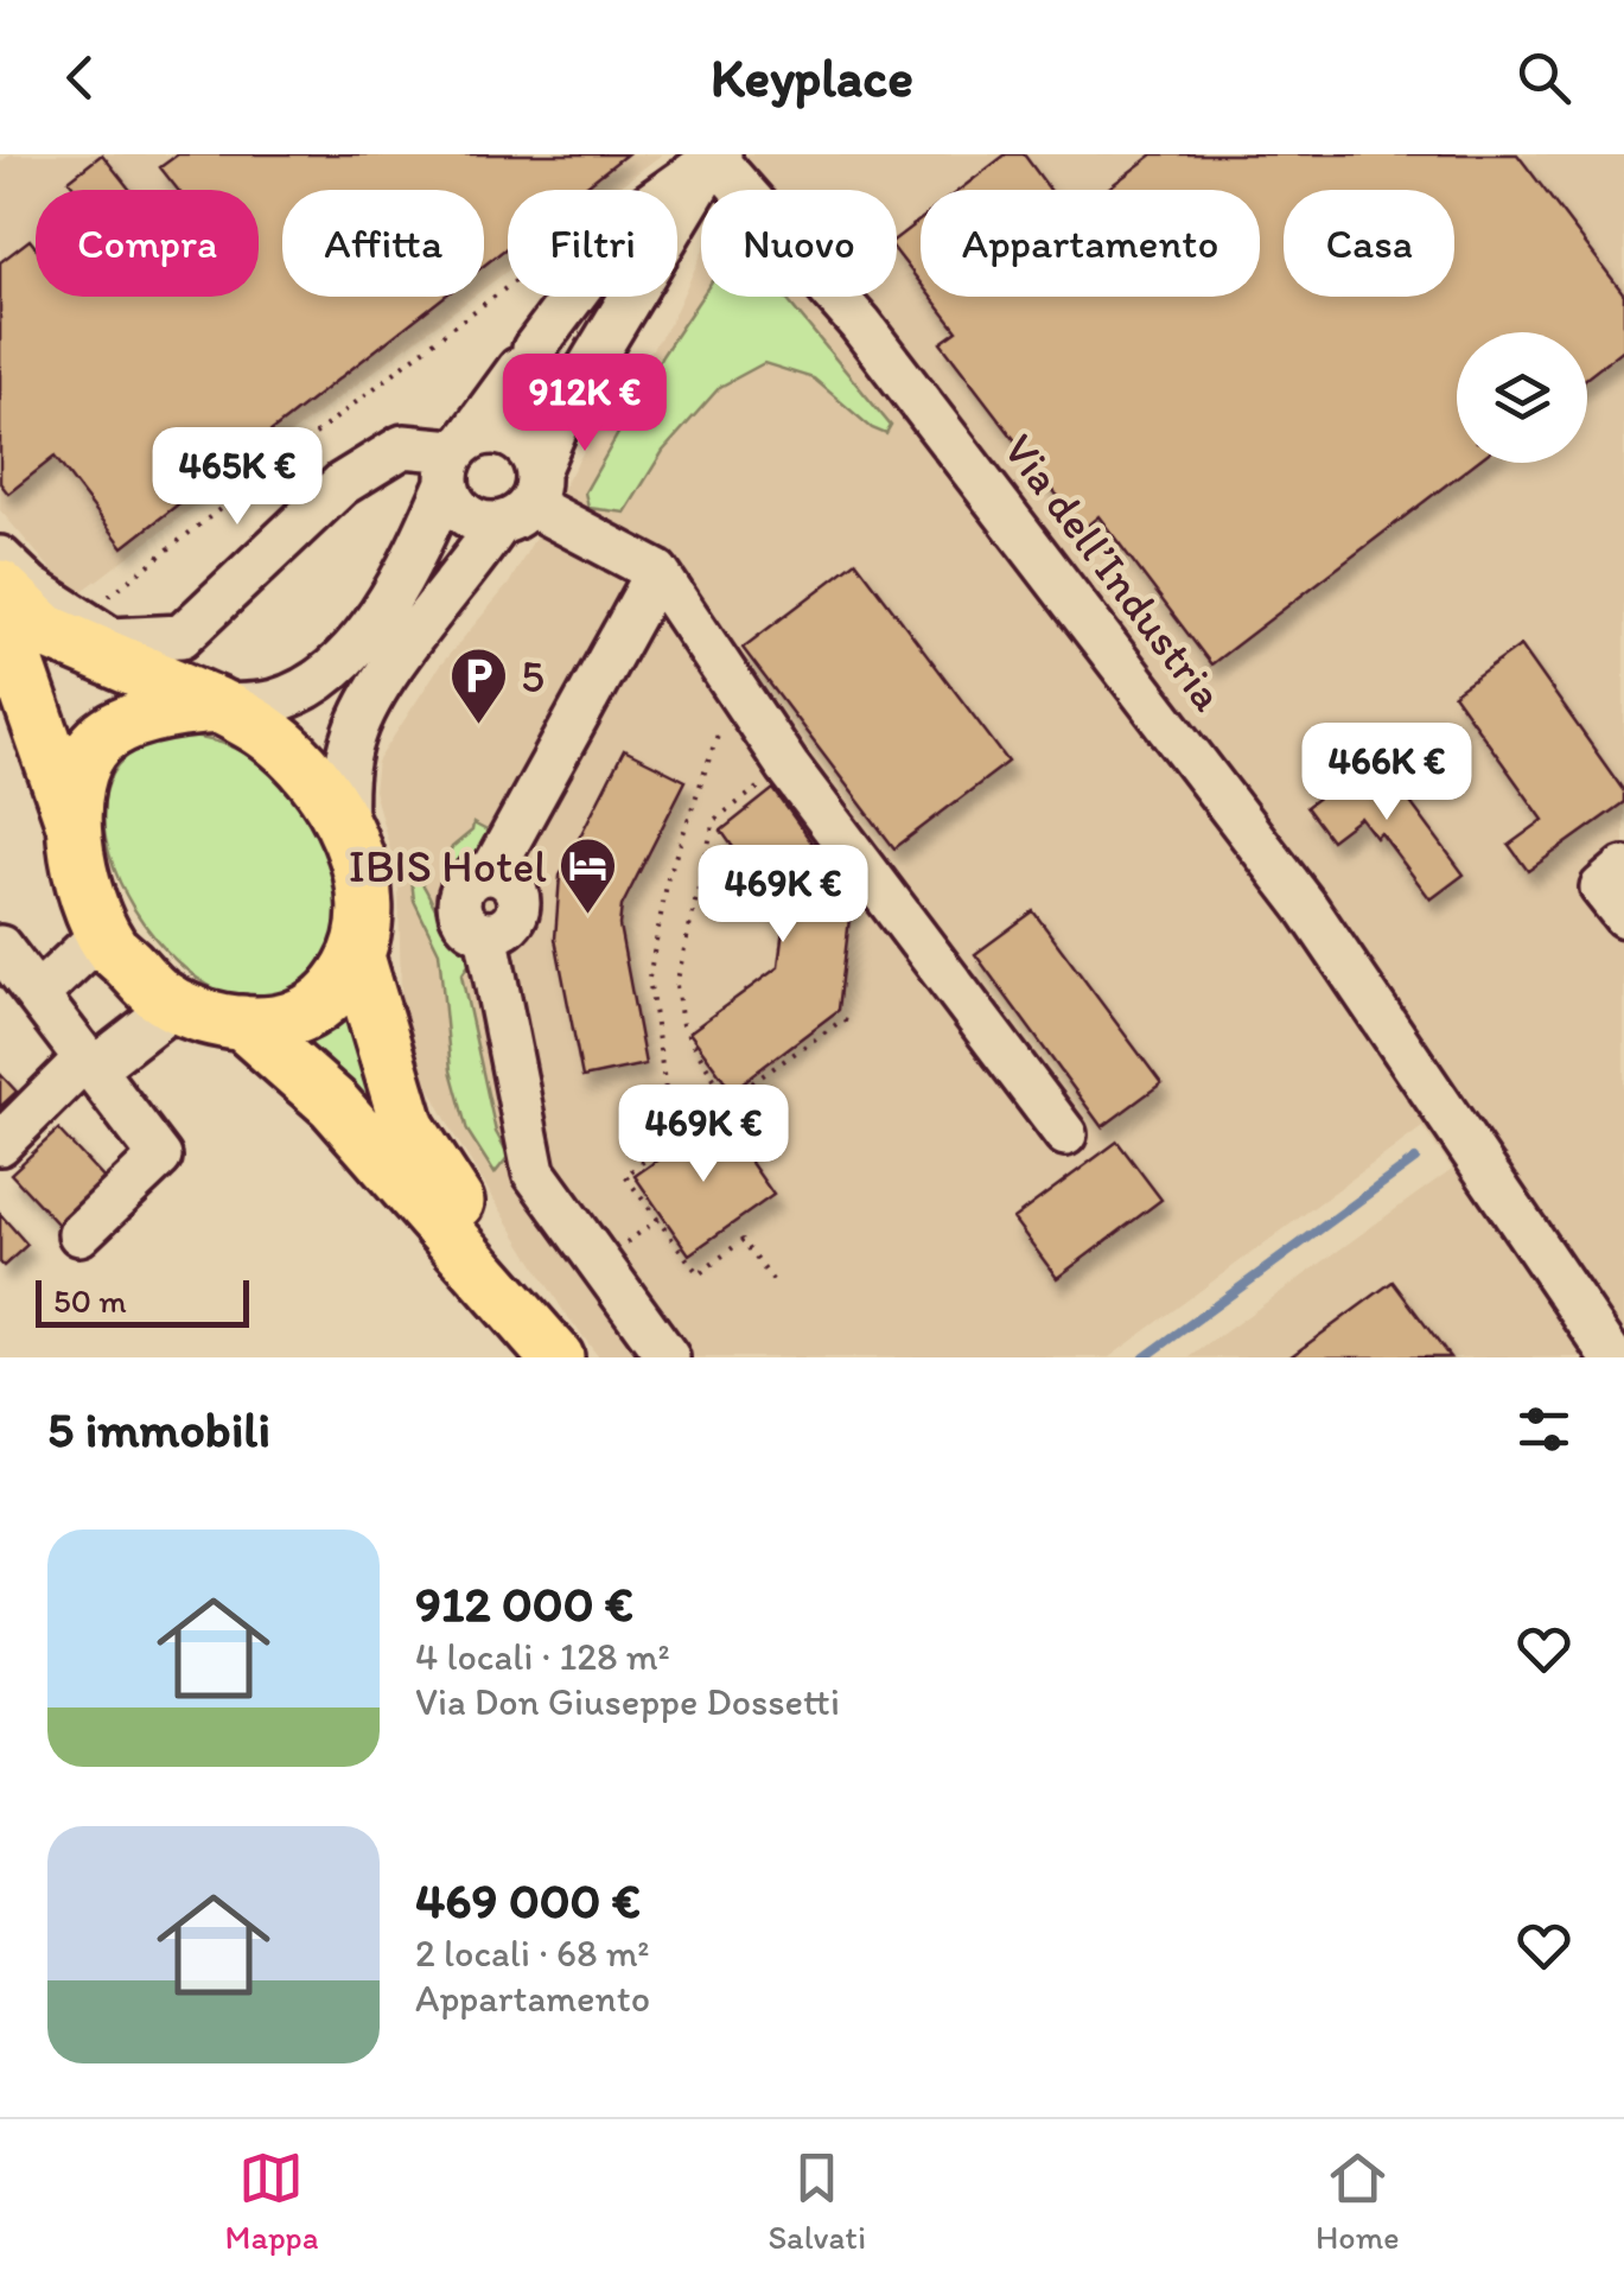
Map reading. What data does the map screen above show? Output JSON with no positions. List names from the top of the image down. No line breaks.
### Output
{"streets":{"street":["Via dell’Industria"]},"places":{"parking":["5"],"hotel":["IBIS Hotel"]},"scale_bar":"50 m","page":{"header":"Keyplace","chip":["Compra","Affitta","Filtri","Nuovo","Appartamento","Casa"],"price":["912K €","465K €","466K €","469K €","469K €"],"scale":"50 m","heading":"5 immobili","list":[{"name":"912 000 €","note":"4 locali · 128 m² · Via Don Giuseppe Dossetti"},{"name":"469 000 €","note":"2 locali · 68 m² · Appartamento"}],"tabs":["Mappa","Salvati","Home"]}}
